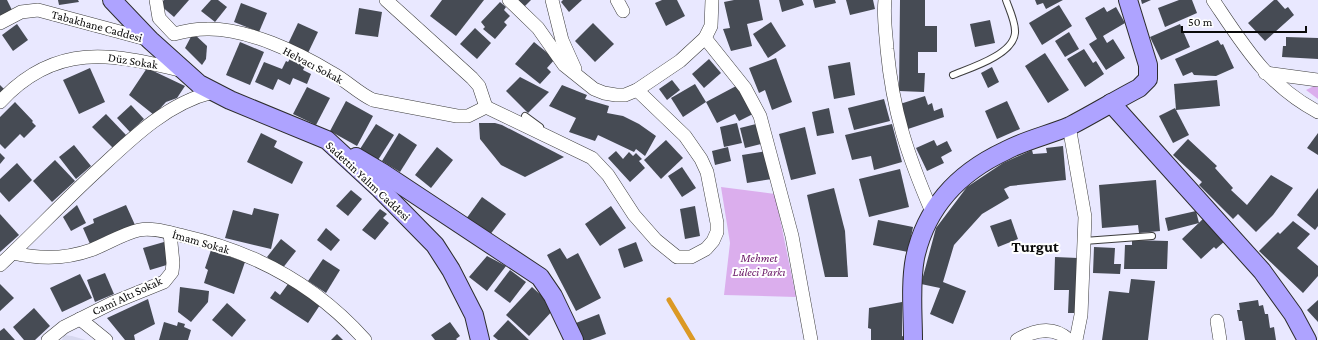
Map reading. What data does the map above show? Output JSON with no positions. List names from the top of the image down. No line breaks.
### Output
{"streets":{"main road":["Sadettin Yalım Caddesi"],"street":["Tabakhane Caddesi","Düz Sokak","Helvacı Sokak","İmam Sokak","Cami Altı Sokak"]},"crossings":[["Tabakhane Caddesi","Sadettin Yalım Caddesi"],["Düz Sokak","Sadettin Yalım Caddesi"],["İmam Sokak","Cami Altı Sokak"]],"districts":["Turgut"],"parks":["Mehmet Lüleci Parkı"],"scale_bar":"50 m"}
